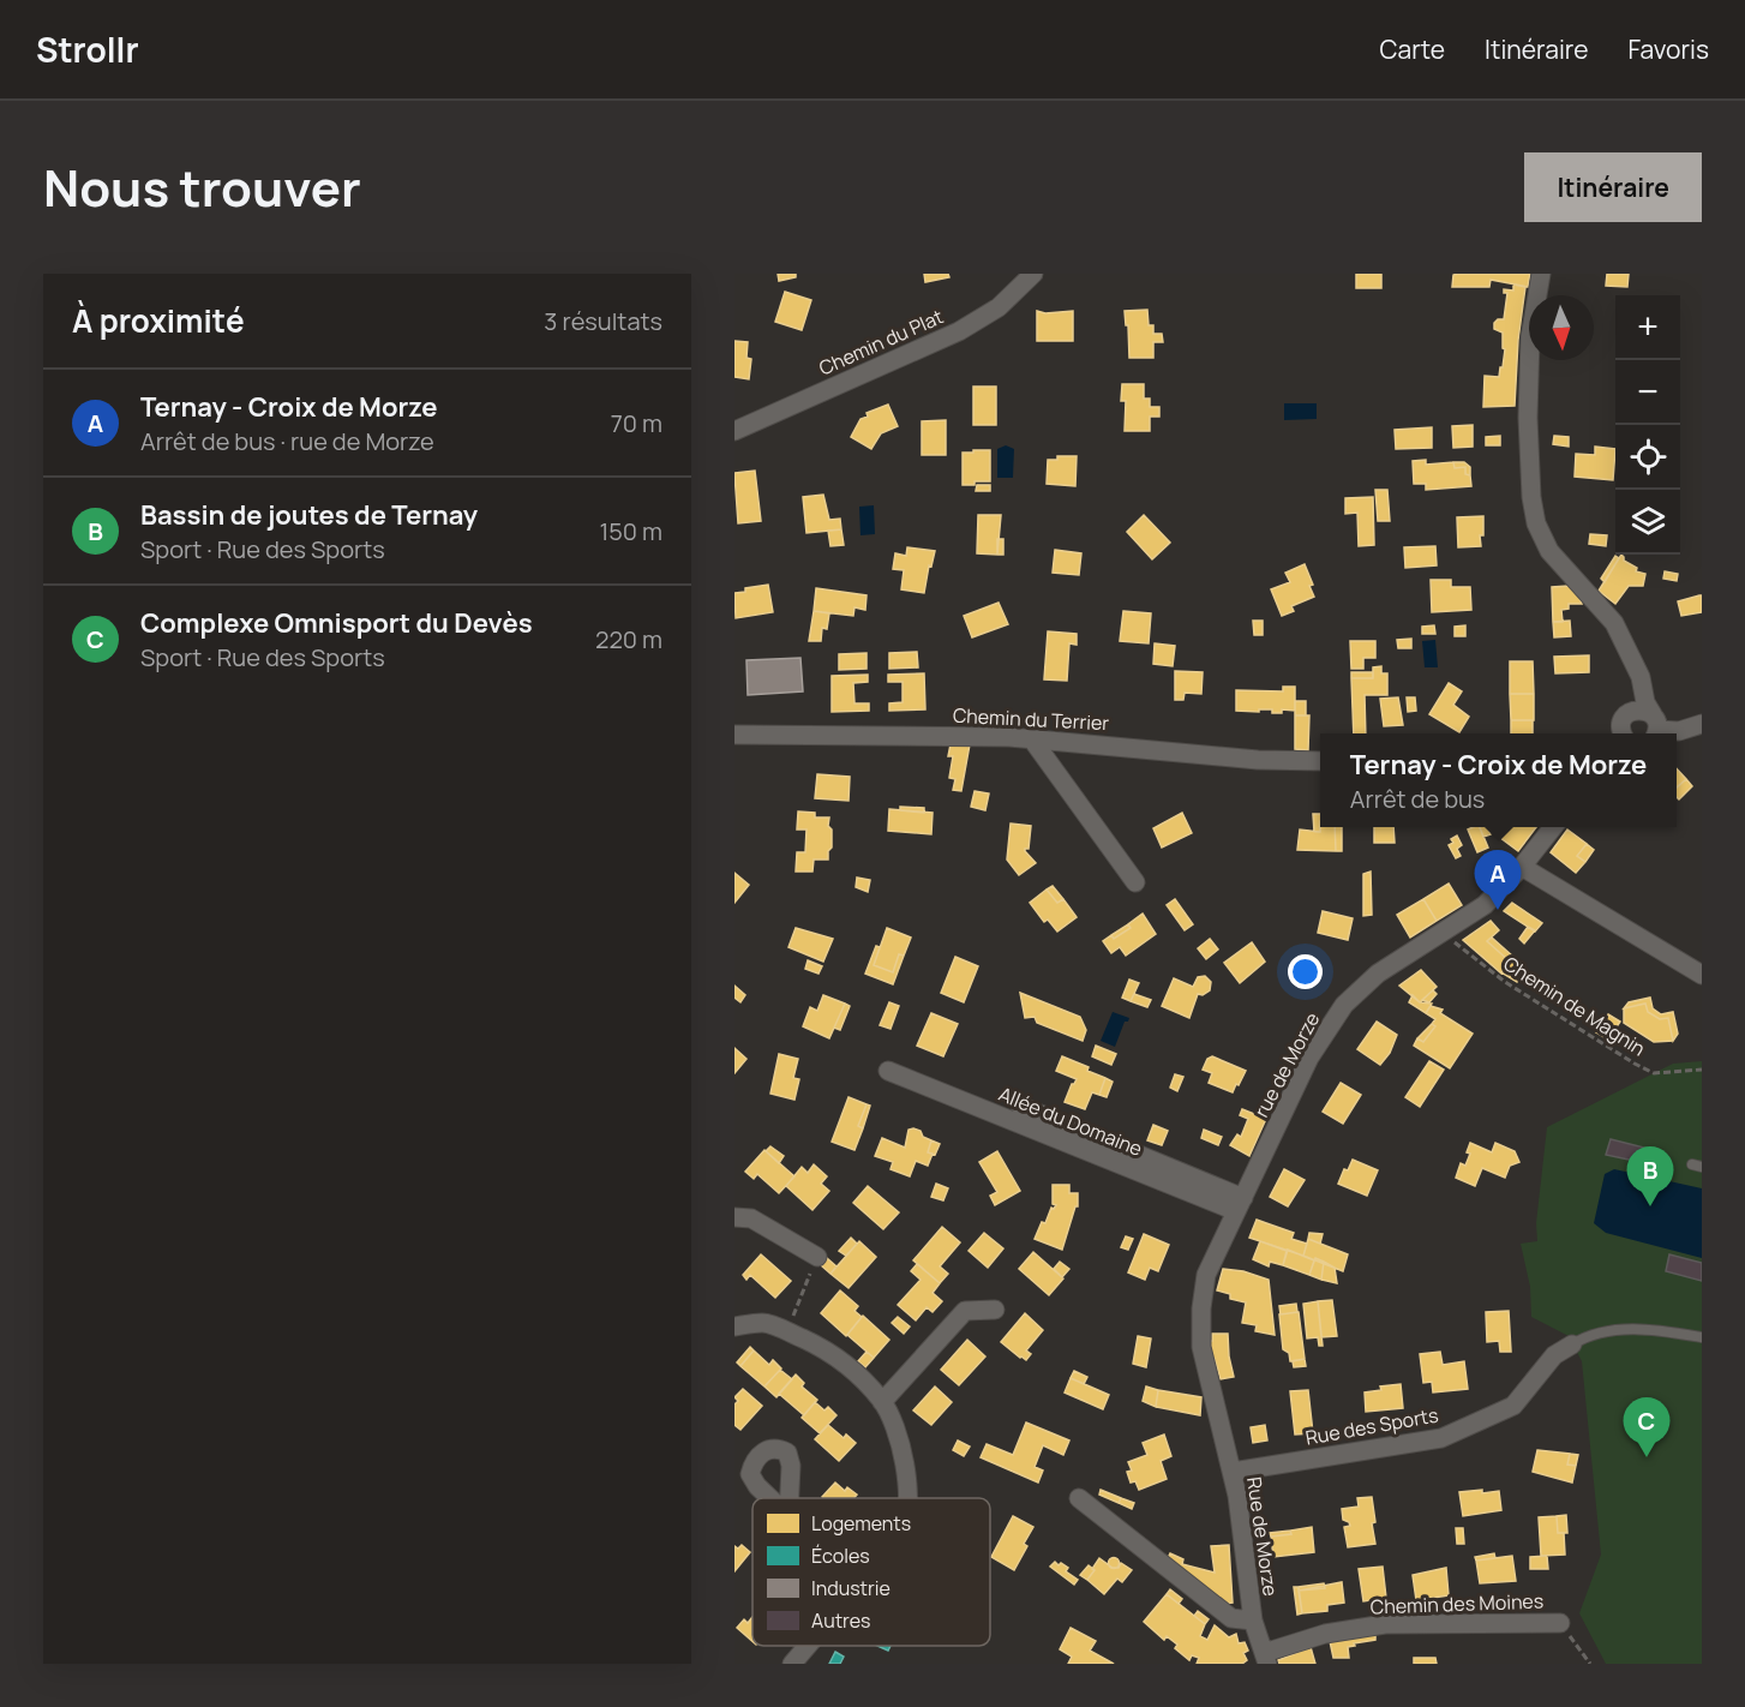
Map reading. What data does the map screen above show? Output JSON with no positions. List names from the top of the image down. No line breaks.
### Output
{"streets":{"street":["Chemin du Plat","Chemin du Terrier","rue de Morze","Allée du Domaine","Rue des Sports","Rue de Morze","Chemin des Moines"],"path":["Chemin de Magnin"]},"crossings":[["Chemin de Magnin","rue de Morze"],["rue de Morze","Allée du Domaine"],["rue de Morze","Rue de Morze"],["Rue des Sports","Rue de Morze"],["Rue de Morze","Chemin des Moines"]],"legend":["Logements","Écoles","Industrie","Autres"],"north":"bottom","page":{"header":"Strollr","nav":["Carte","Itinéraire","Favoris"],"title":"Nous trouver","buttons":"Itinéraire","heading":["À proximité","3 résultats"],"map_buttons":["+","−"],"list":[{"mark":"A","name":"Ternay - Croix de Morze","note":"Arrêt de bus · rue de Morze","value":"70 m"},{"mark":"B","name":"Bassin de joutes de Ternay","note":"Sport · Rue des Sports","value":"150 m"},{"mark":"C","name":"Complexe Omnisport du Devès","note":"Sport · Rue des Sports","value":"220 m"}],"popup":["Ternay - Croix de Morze","Arrêt de bus"],"pins":["A","B","C"]}}
